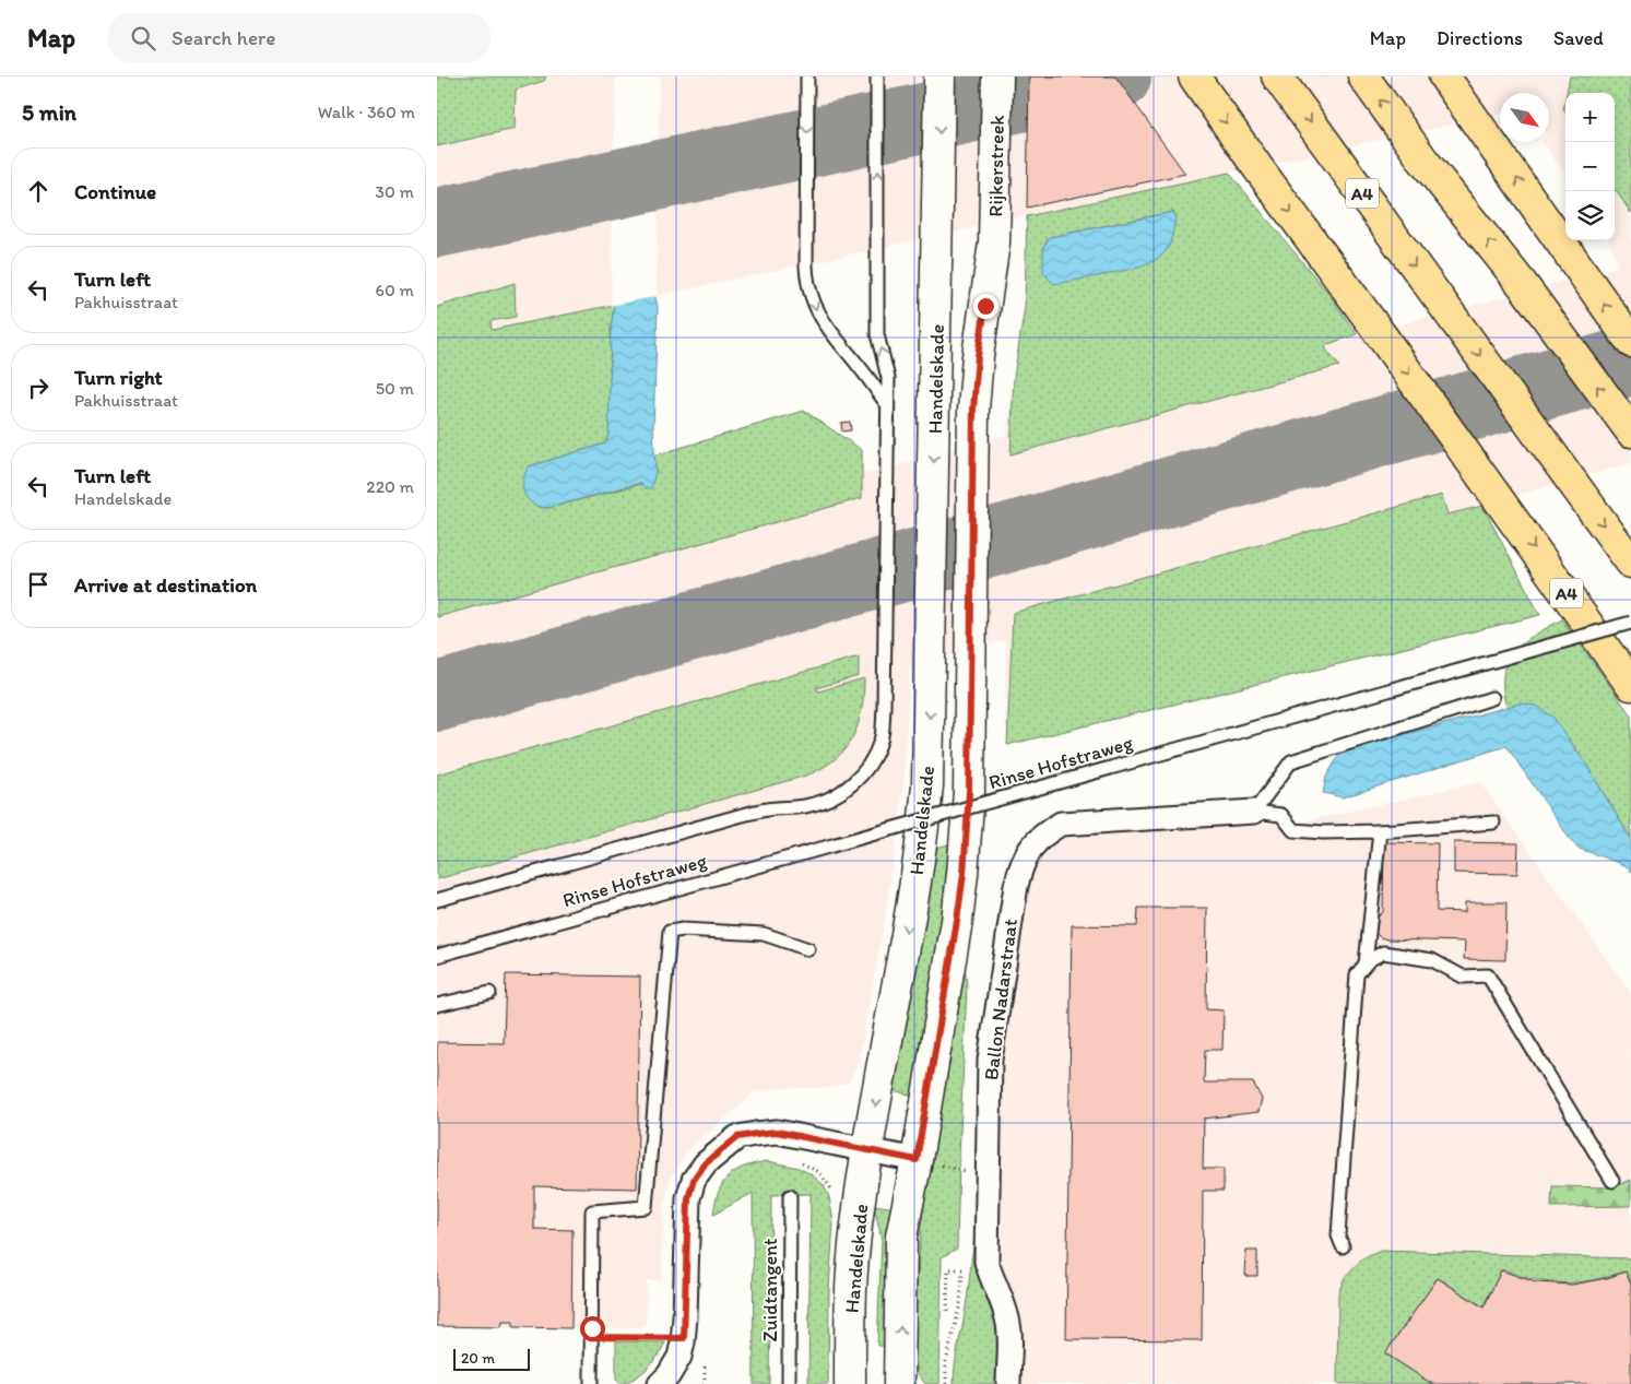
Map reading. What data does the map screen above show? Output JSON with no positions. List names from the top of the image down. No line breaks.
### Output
{"streets":{"highway":["A4"],"street":["Rijkerstreek","Handelskade","Ballon Nadarstraat"],"lane":["Rinse Hofstraweg","Zuidtangent"]},"crossings":[["Rijkerstreek","Handelskade"]],"scale_bar":"20 m","north":"bottom right","page":{"header":"Map","search":"Search here","nav":["Map","Directions","Saved"],"heading":["5 min","Walk · 360 m"],"map_buttons":["+","−"],"list":[["Continue","30 m"],["Turn left","Pakhuisstraat","60 m"],["Turn right","Pakhuisstraat","50 m"],["Turn left","Handelskade","220 m"],"Arrive at destination"],"scale":"20 m"}}
